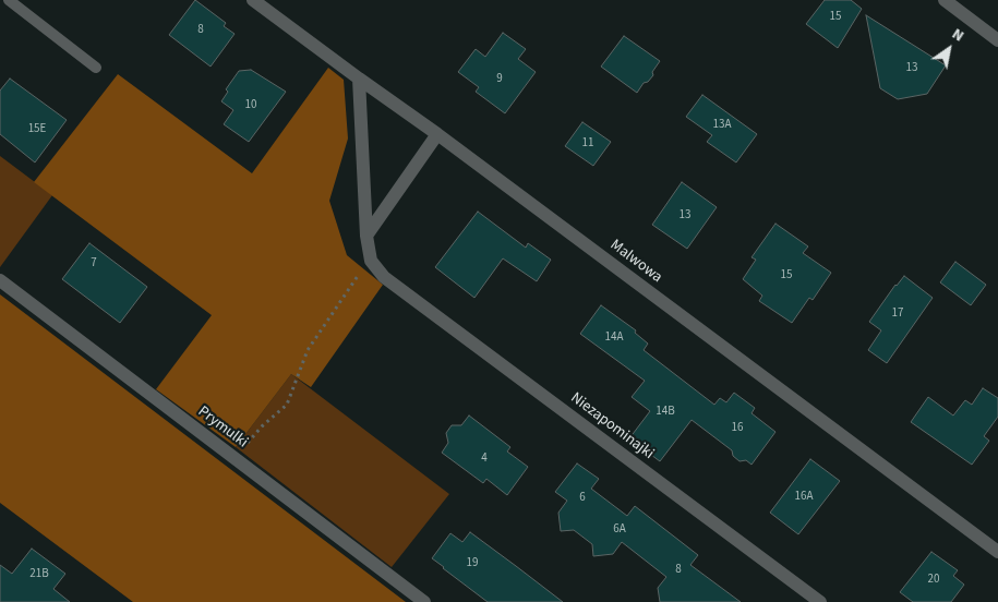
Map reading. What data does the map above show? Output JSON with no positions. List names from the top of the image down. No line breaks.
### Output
{"streets":{"street":["Malwowa","Niezapominajki","Prymulki"]},"house_numbers":["15","8","13","9","10","13A","15E","11","13","7","15","17","14A","14B","16","4","16A","6","6A","19","8","21B","20"],"north":"top right"}
